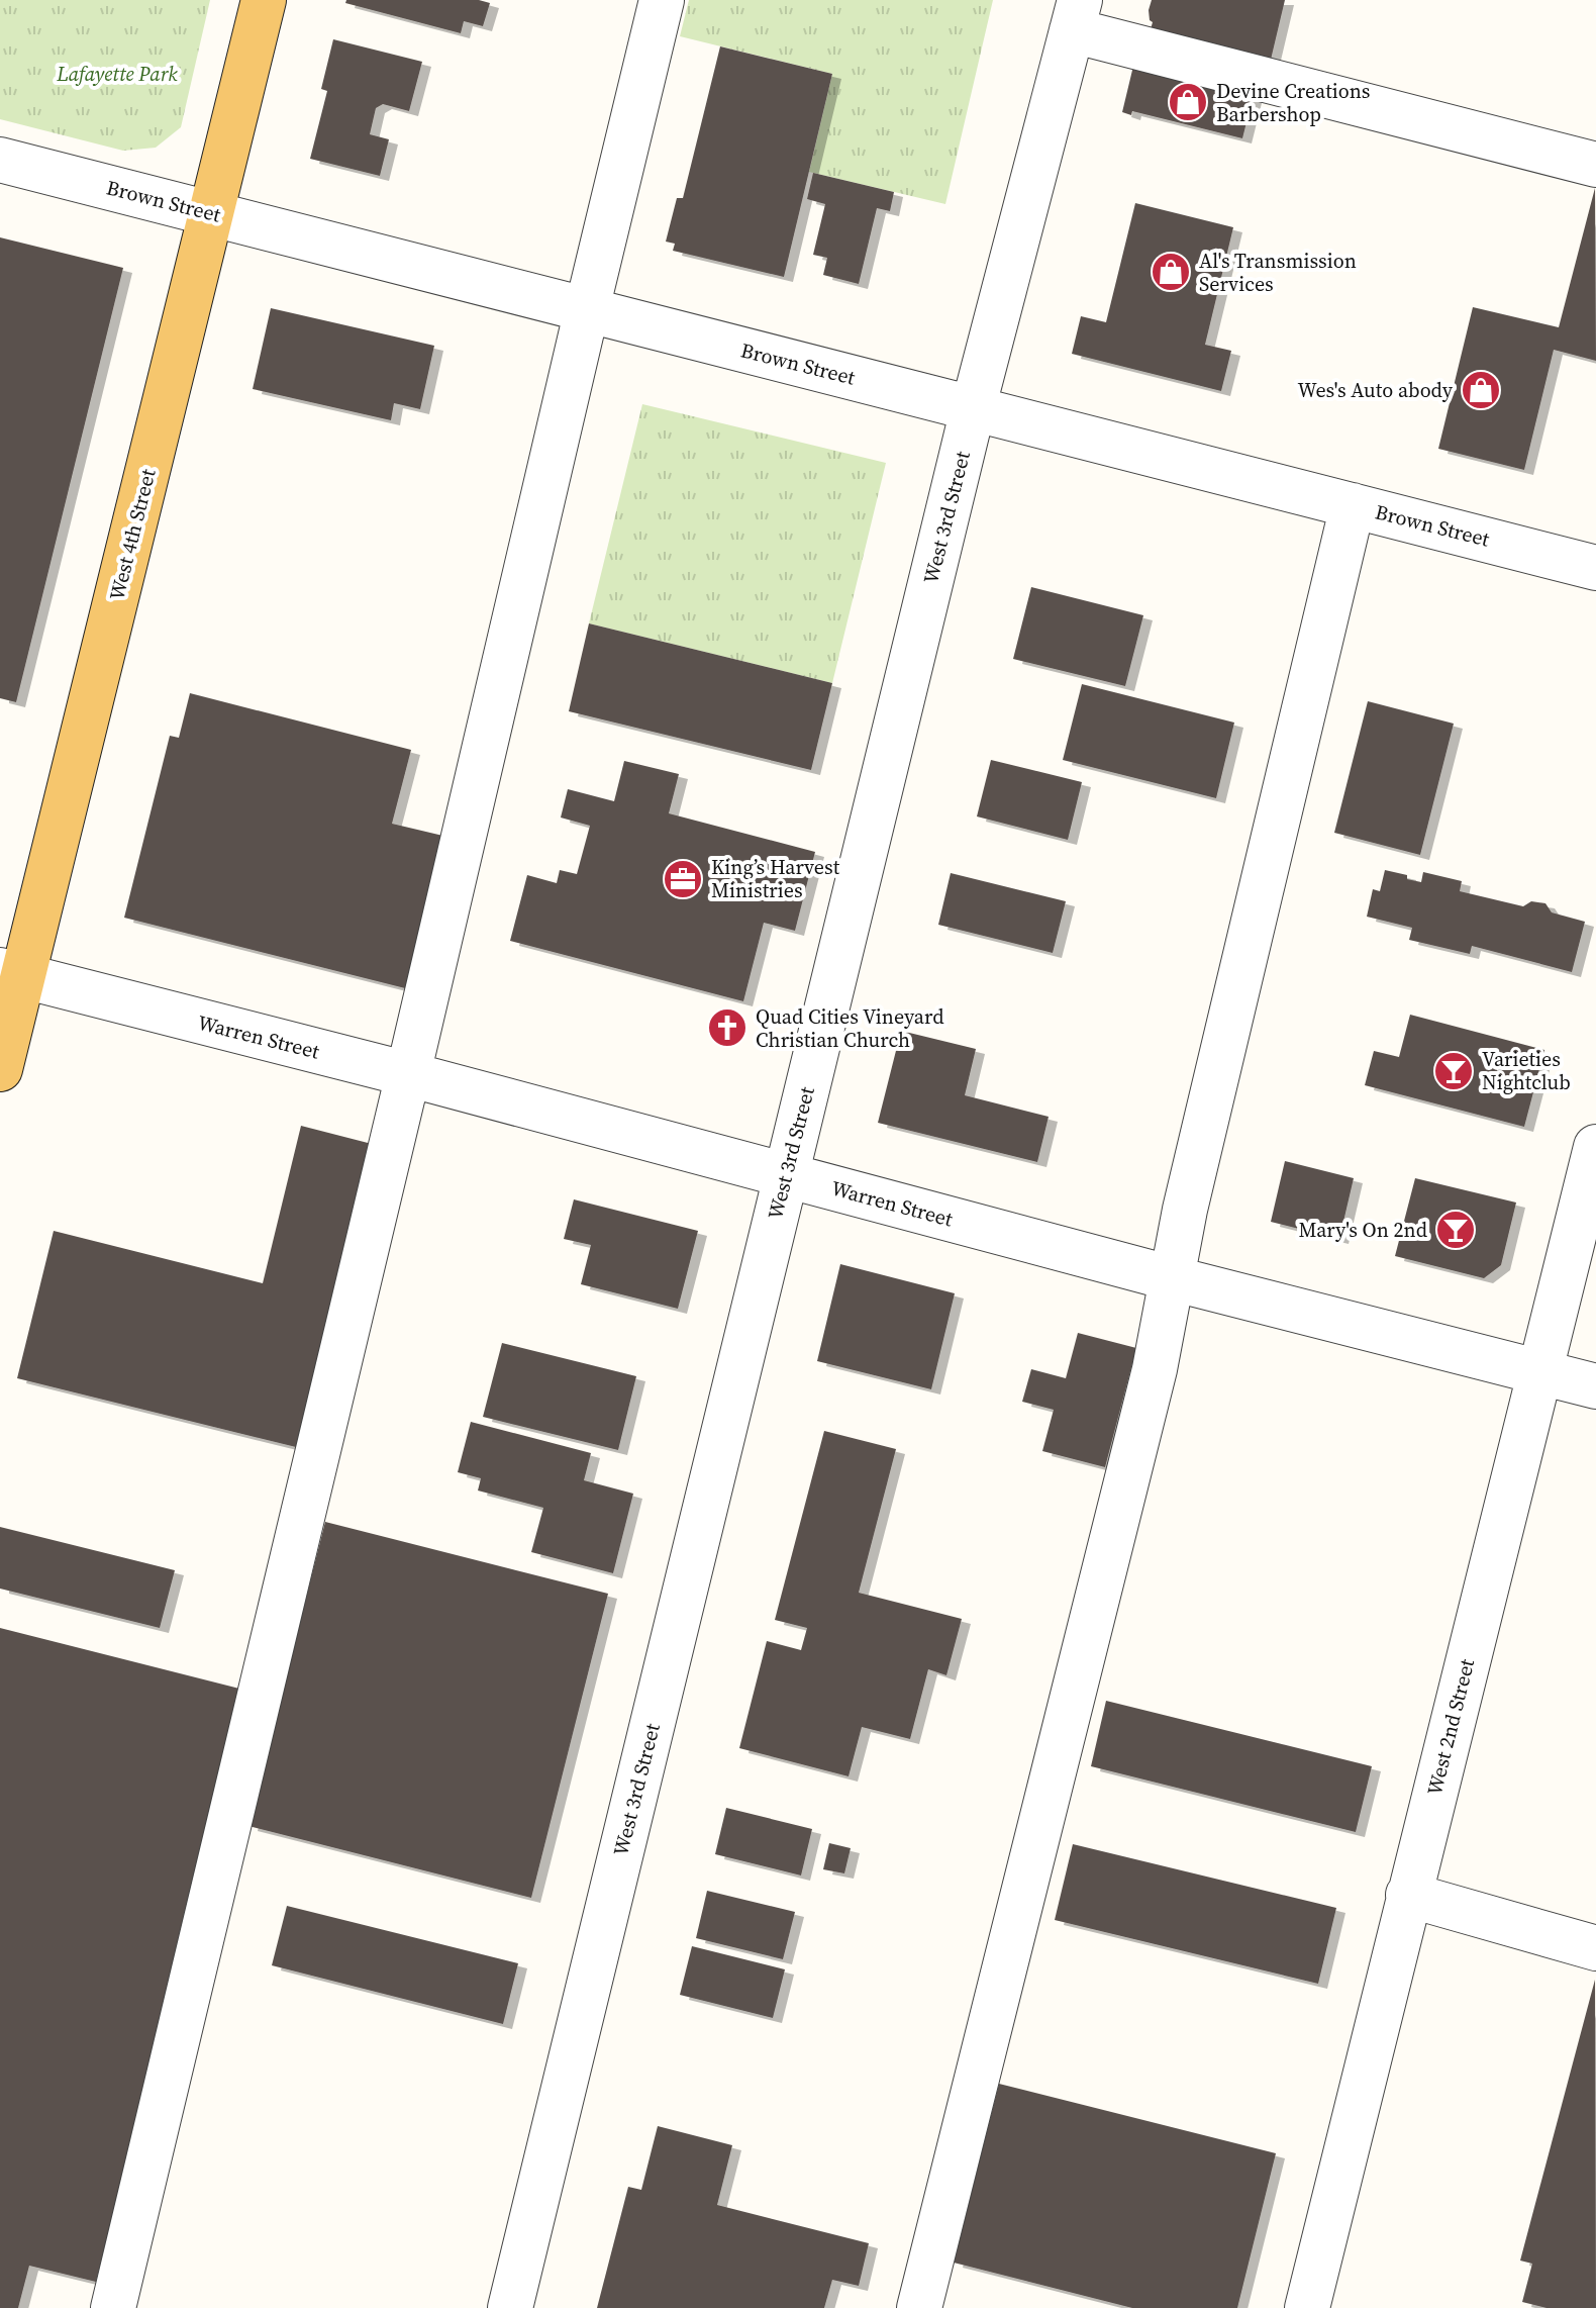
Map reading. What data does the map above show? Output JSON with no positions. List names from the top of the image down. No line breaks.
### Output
{"streets":{"main road":["West 4th Street"],"street":["Brown Street","West 3rd Street","Warren Street","West 2nd Street"]},"crossings":[["Brown Street","West 3rd Street"],["Brown Street","West 4th Street"],["West 3rd Street","Warren Street"],["West 4th Street","Warren Street"],["Warren Street","West 2nd Street"]],"parks":["Lafayette Park"],"places":{"shop":["Devine Creations Barbershop","Al's Transmission Services","Wes's Auto abody"],"office":["King’s Harvest Ministries"],"church":["Quad Cities Vineyard Christian Church"],"bar":["Varieties Nightclub","Mary's On 2nd"]}}
